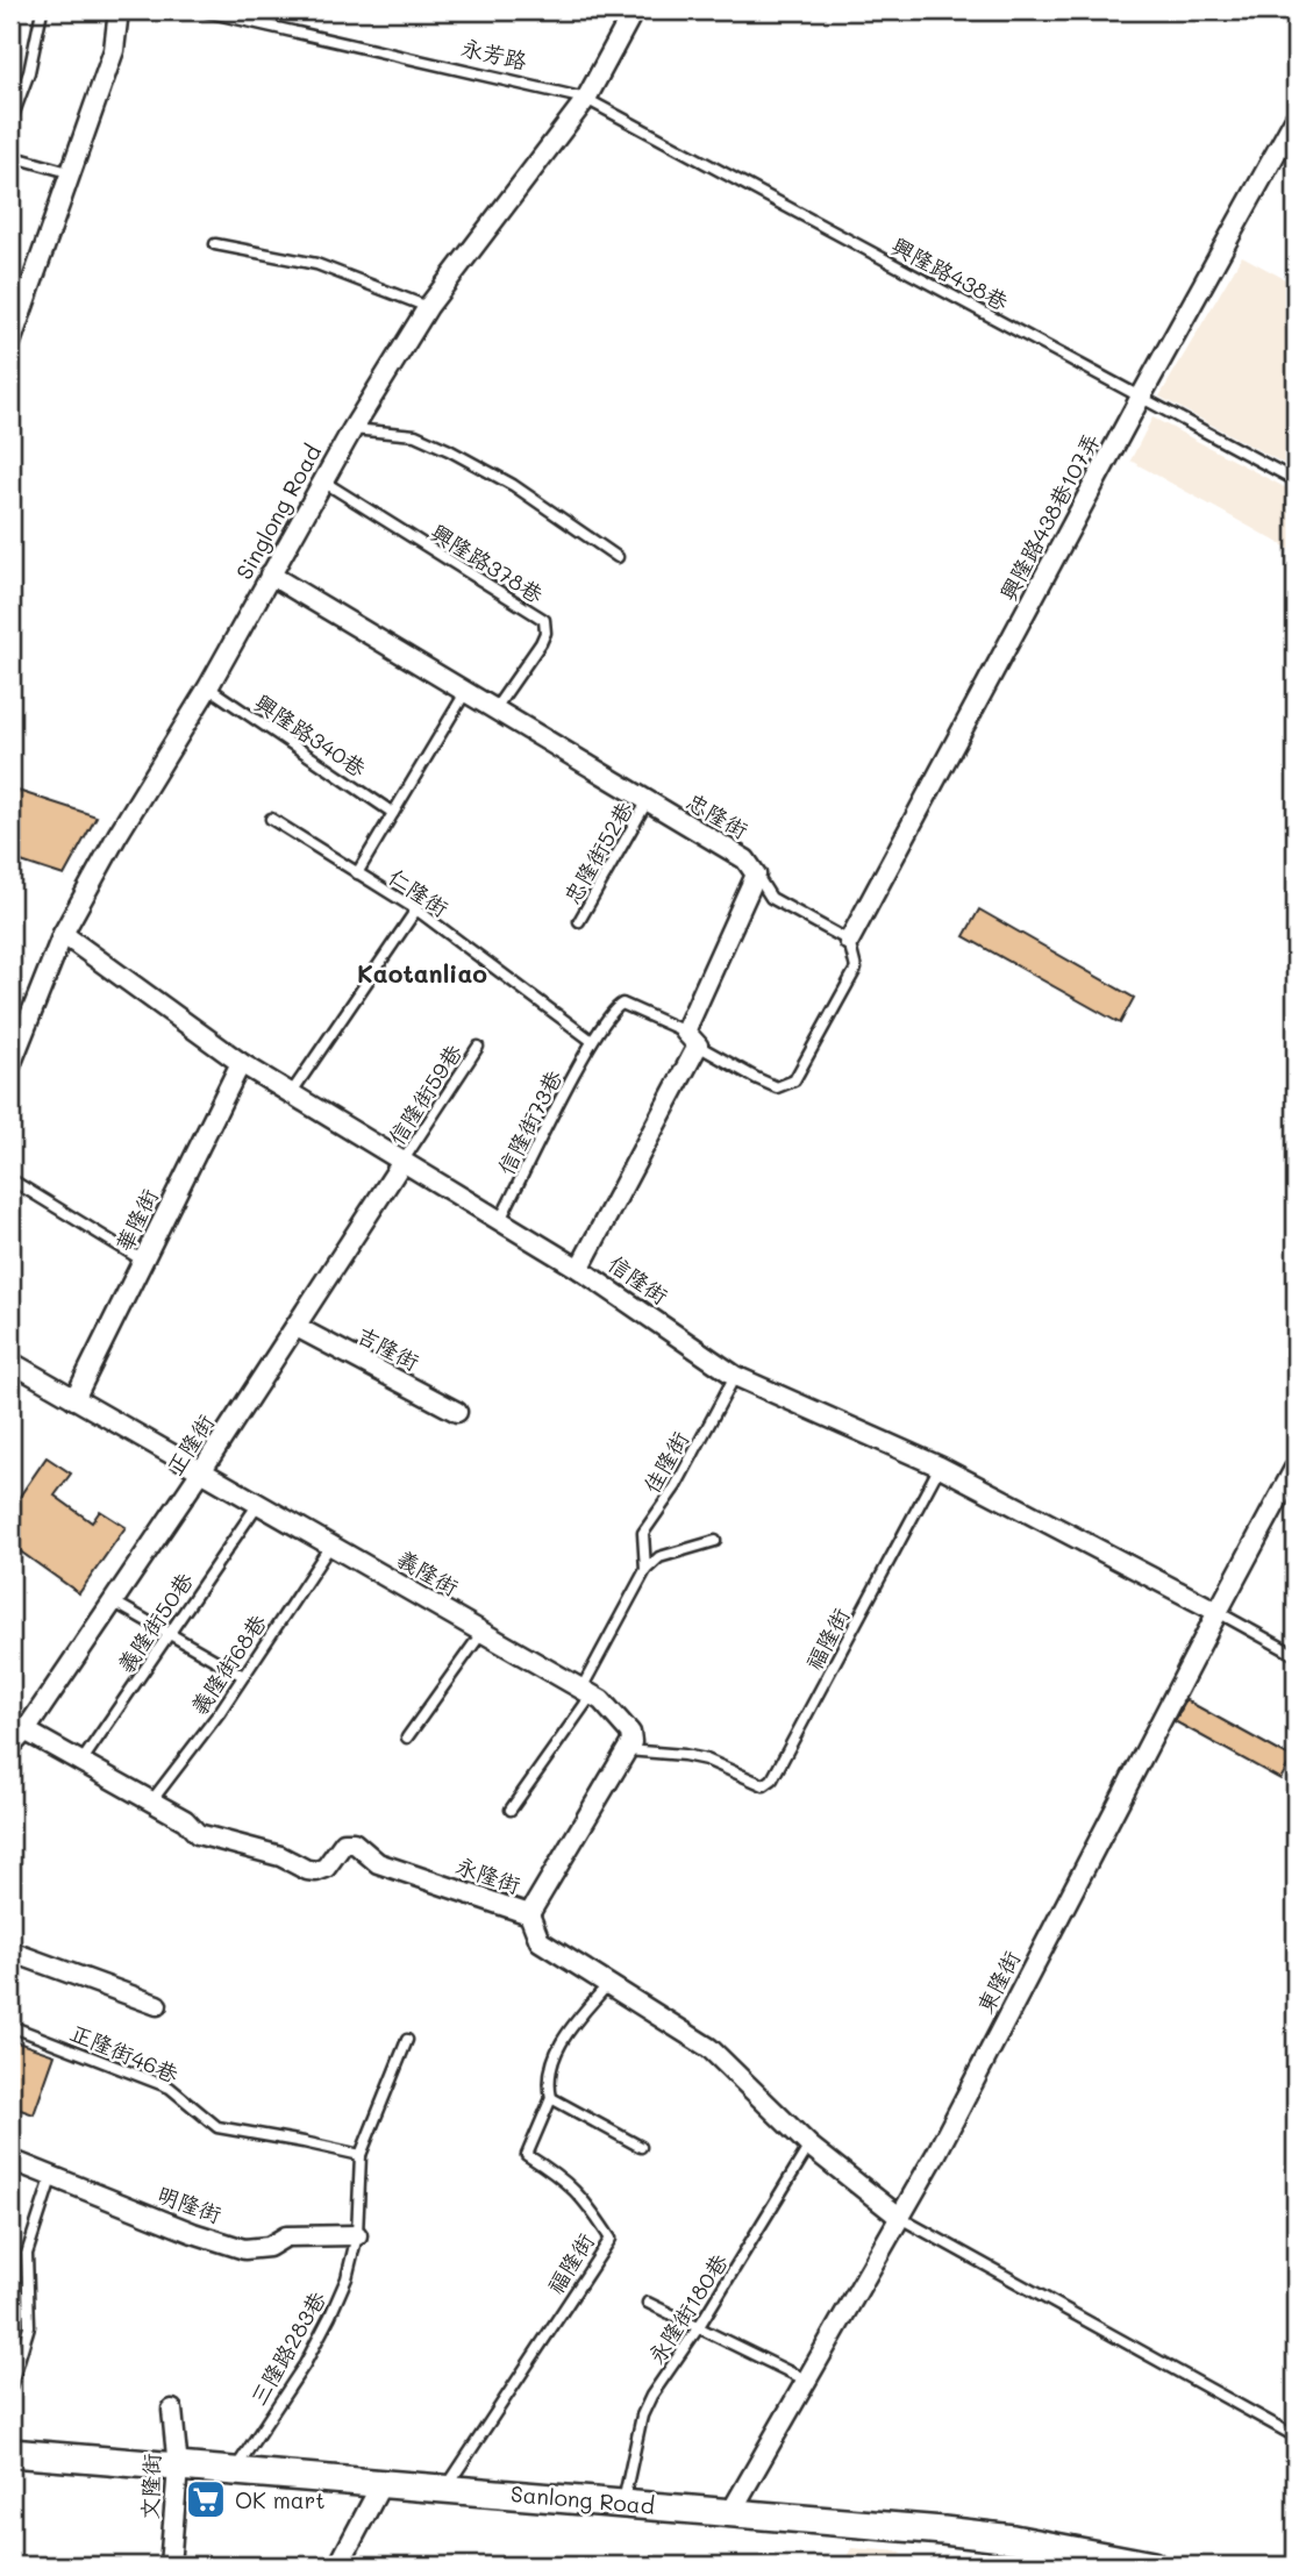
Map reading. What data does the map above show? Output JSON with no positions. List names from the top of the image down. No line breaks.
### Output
{"streets":{"street":["Singlong Road","興隆路438巷107弄","忠隆街","華隆街","信隆街","吉隆街","正隆街","義隆街","永隆街","東隆街","明隆街","文隆街","Sanlong Road"],"lane":["永芳路","興隆路438巷","興隆路378巷","興隆路340巷","忠隆街52巷","仁隆街","信隆街59巷","信隆街73巷","佳隆街","義隆街50巷","福隆街","義隆街68巷","正隆街46巷","永隆街180巷","三隆路283巷"]},"crossings":[["永芳路","興隆路438巷"],["永芳路","Singlong Road"],["興隆路438巷","Singlong Road"],["興隆路438巷","興隆路438巷107弄"],["Singlong Road","興隆路378巷"],["Singlong Road","興隆路340巷"],["Singlong Road","忠隆街"],["Singlong Road","信隆街"],["興隆路378巷","忠隆街"],["興隆路340巷","仁隆街"],["忠隆街","忠隆街52巷"],["忠隆街","仁隆街"],["仁隆街","信隆街73巷"],["信隆街59巷","信隆街"],["信隆街59巷","正隆街"],["信隆街73巷","信隆街"],["華隆街","信隆街"],["華隆街","義隆街"],["信隆街","正隆街"],["信隆街","佳隆街"],["信隆街","福隆街"],["信隆街","東隆街"],["吉隆街","正隆街"],["正隆街","義隆街"],["正隆街","永隆街"],["佳隆街","義隆街"],["義隆街","義隆街50巷"],["義隆街","福隆街"],["義隆街","義隆街68巷"],["義隆街50巷","永隆街"],["福隆街","永隆街"],["福隆街","Sanlong Road"],["義隆街68巷","永隆街"],["永隆街","東隆街"],["永隆街","永隆街180巷"],["東隆街","Sanlong Road"],["正隆街46巷","三隆路283巷"],["明隆街","三隆路283巷"],["永隆街180巷","Sanlong Road"],["三隆路283巷","Sanlong Road"],["文隆街","Sanlong Road"]],"districts":["Kaotanliao"],"places":{"supermarket":["OK mart"]}}
